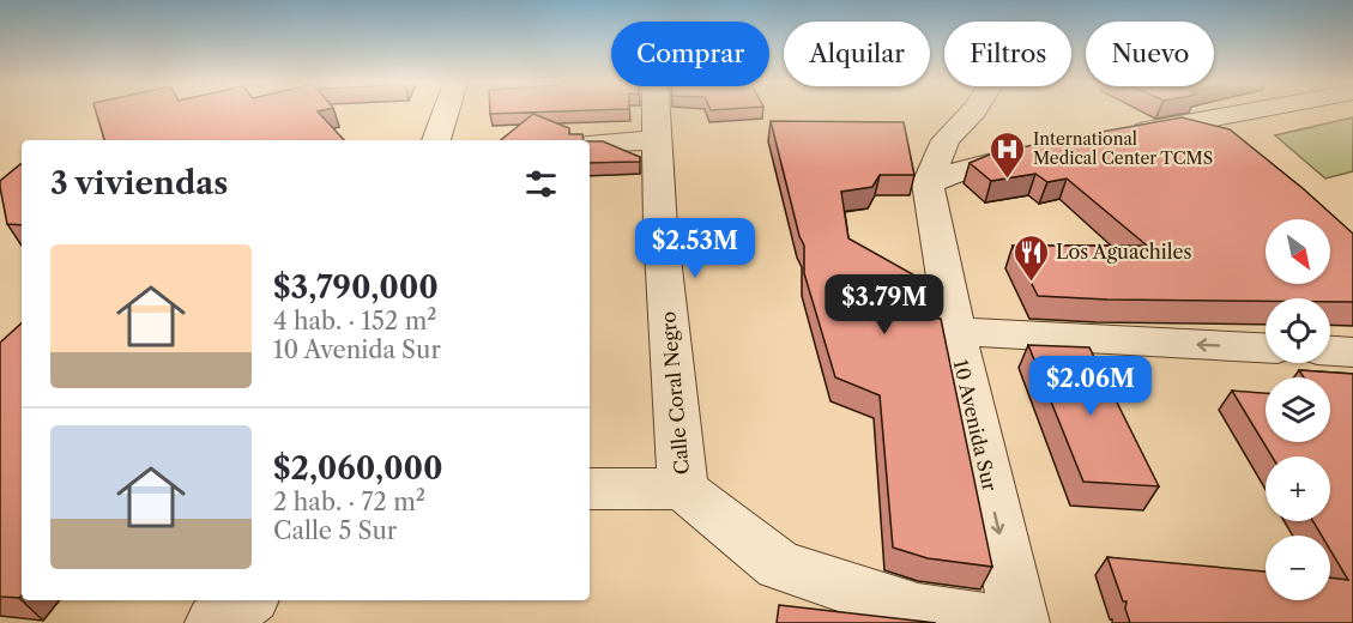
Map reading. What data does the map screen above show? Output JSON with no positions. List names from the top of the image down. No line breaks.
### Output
{"streets":{"street":["Calle Coral Negro","10 Avenida Sur"]},"one_way":["10 Avenida Sur"],"places":{"hospital":["International Medical Center TCMS"],"restaurant":["Los Aguachiles"]},"north":"bottom right","page":{"chip":["Comprar","Alquilar","Filtros","Nuevo"],"heading":"3 viviendas","price":["$2.53M","$3.79M","$2.06M"],"map_buttons":["+","−"],"list":[{"name":"$3,790,000","note":"4 hab. · 152 m² · 10 Avenida Sur"},{"name":"$2,060,000","note":"2 hab. · 72 m² · Calle 5 Sur"}]}}
